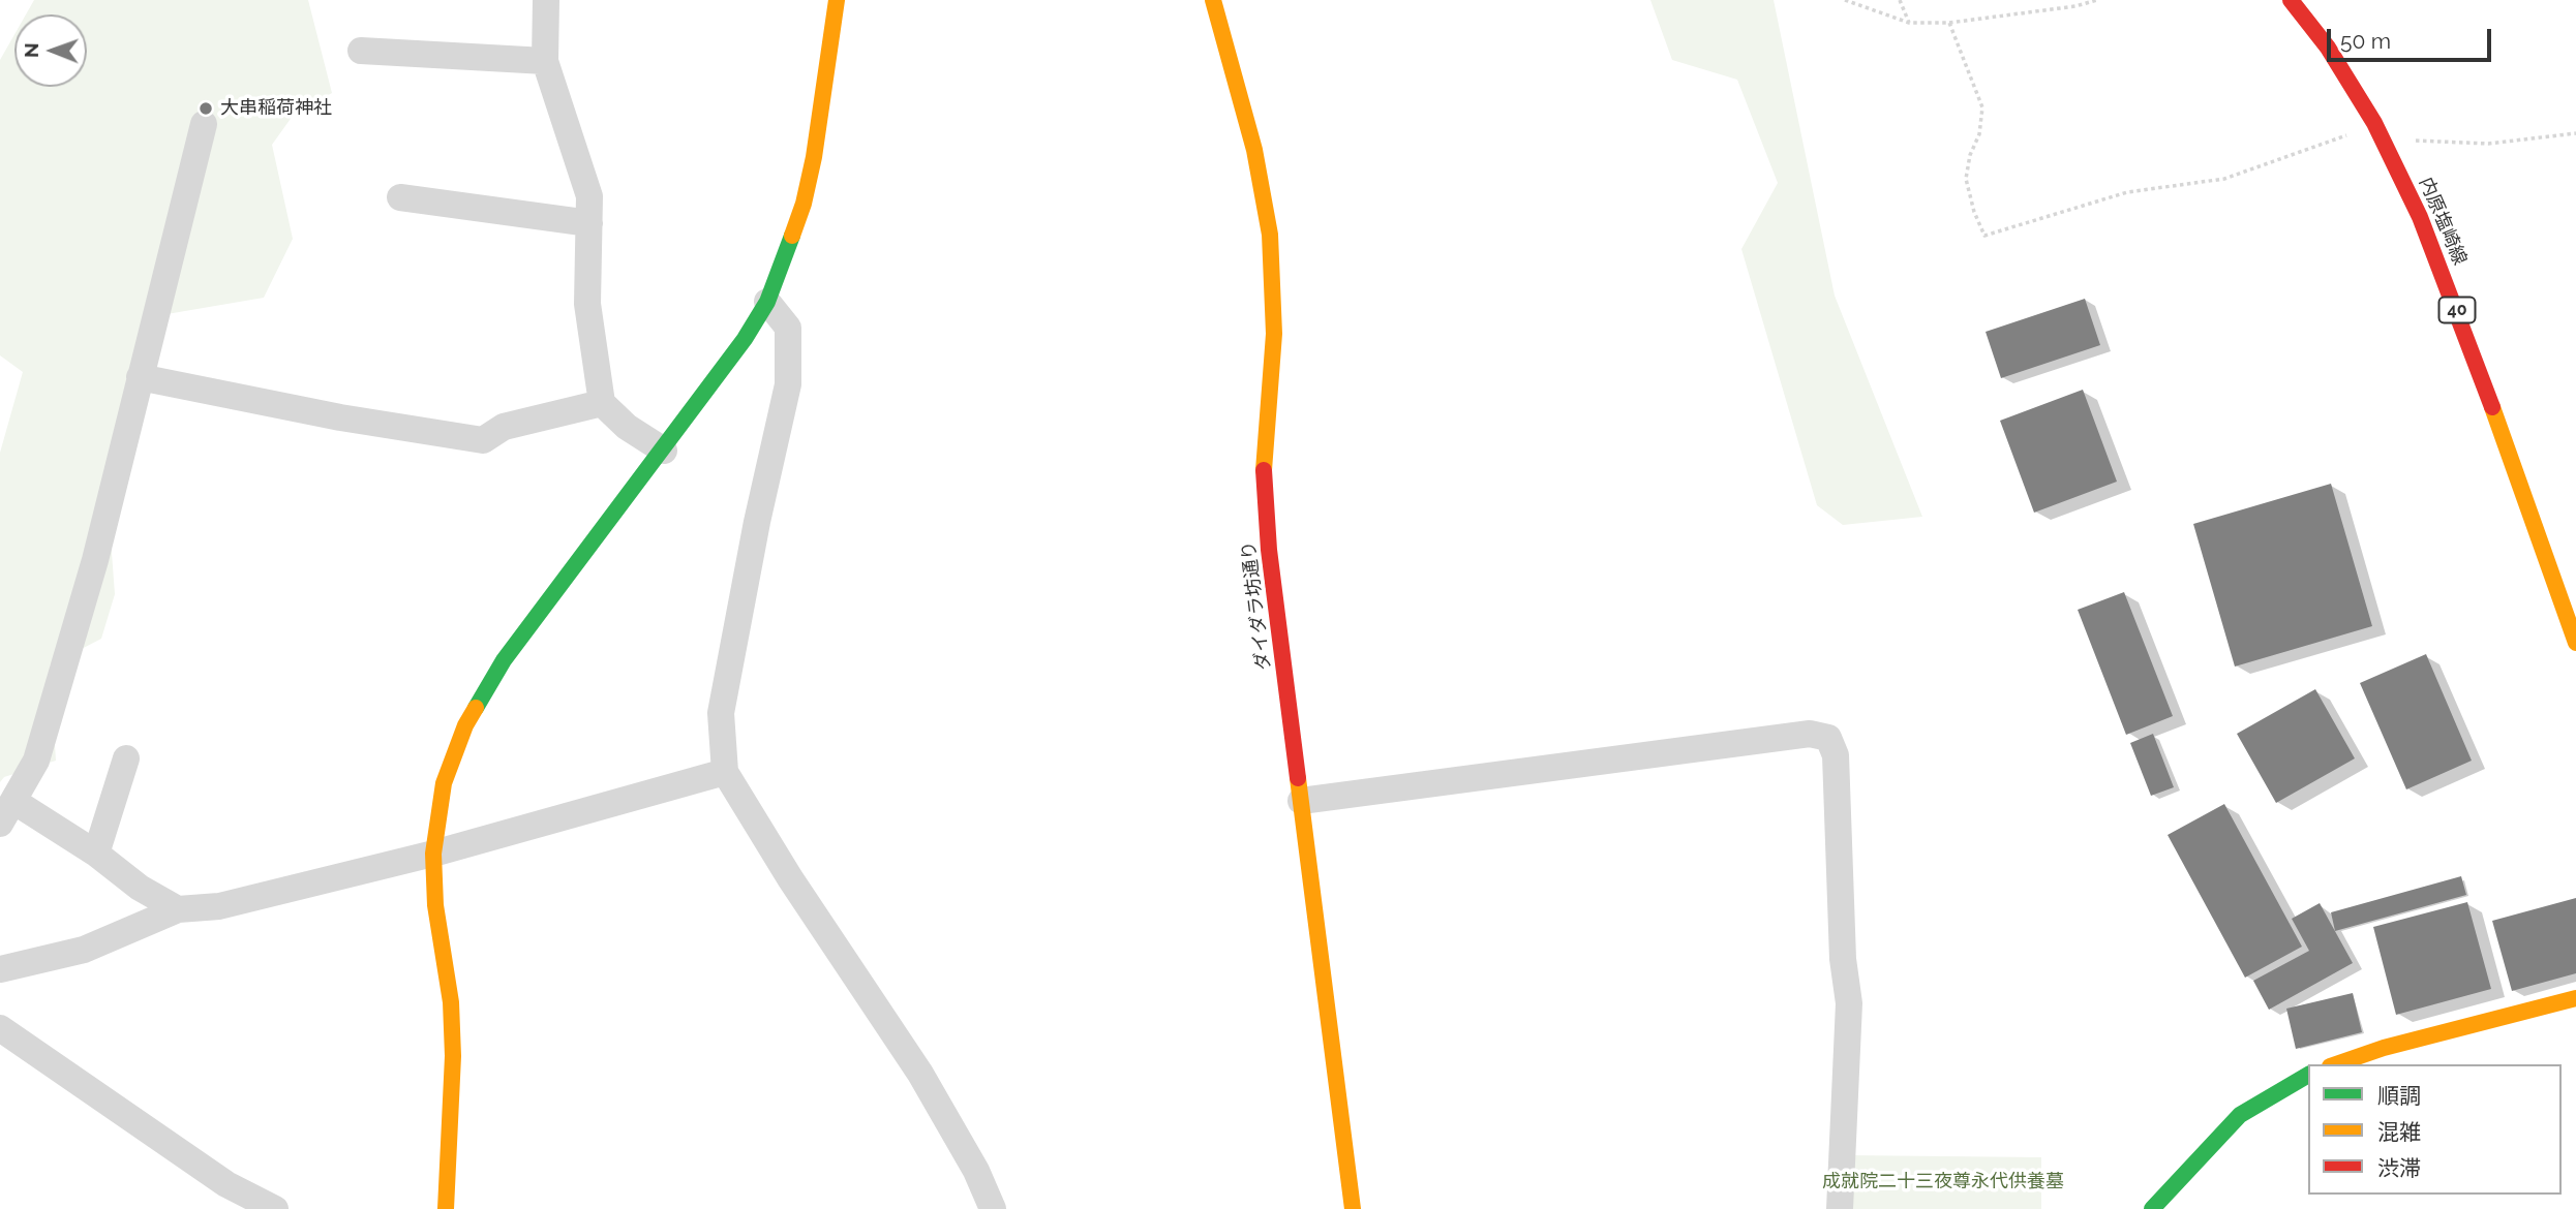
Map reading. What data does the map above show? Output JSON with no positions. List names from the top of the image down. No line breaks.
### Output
{"streets":{"street":["内原塩崎線","40","ダイダラ坊通り"]},"parks":["成就院二十三夜尊永代供養墓"],"places":["大串稲荷神社"],"legend":["順調","混雑","渋滞"],"scale_bar":"50 m","north":"left"}
